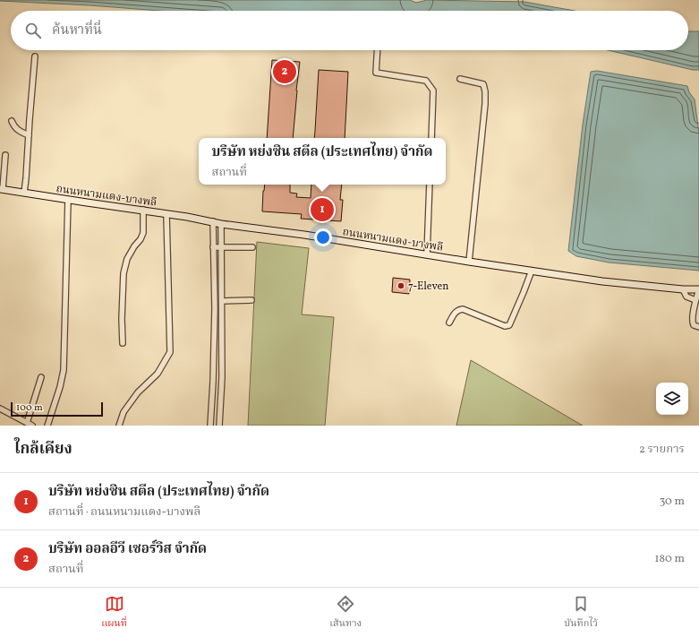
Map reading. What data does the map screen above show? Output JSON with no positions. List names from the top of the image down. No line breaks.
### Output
{"streets":{"main road":["ถนนหนามแดง-บางพลี"]},"places":["7-Eleven"],"scale_bar":"100 m","page":{"search":"ค้นหาที่นี่","pins":["2","1"],"popup":["บริษัท หย่งซิน สตีล (ประเทศไทย) จํากัด","สถานที่"],"scale":"100 m","heading":["ใกล้เคียง","2 รายการ"],"list":[{"mark":"1","name":"บริษัท หย่งซิน สตีล (ประเทศไทย) จํากัด","note":"สถานที่ · ถนนหนามแดง-บางพลี","value":"30 m"},{"mark":"2","name":"บริษัท ออลอีวี เซอร์วิส จำกัด","note":"สถานที่","value":"180 m"}],"nav":["แผนที่","เส้นทาง","บันทึกไว้"]}}
